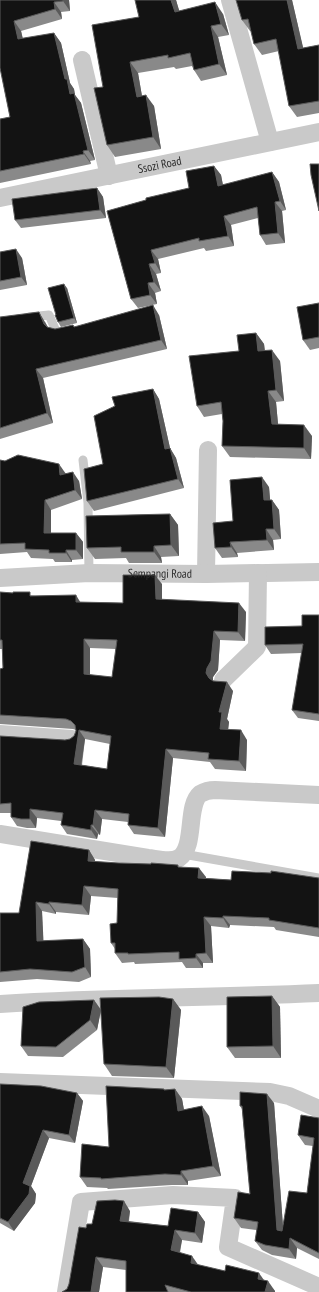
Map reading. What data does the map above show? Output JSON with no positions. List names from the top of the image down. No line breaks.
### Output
{"streets":{"street":["Ssozi Road","Sempangi Road"]}}
